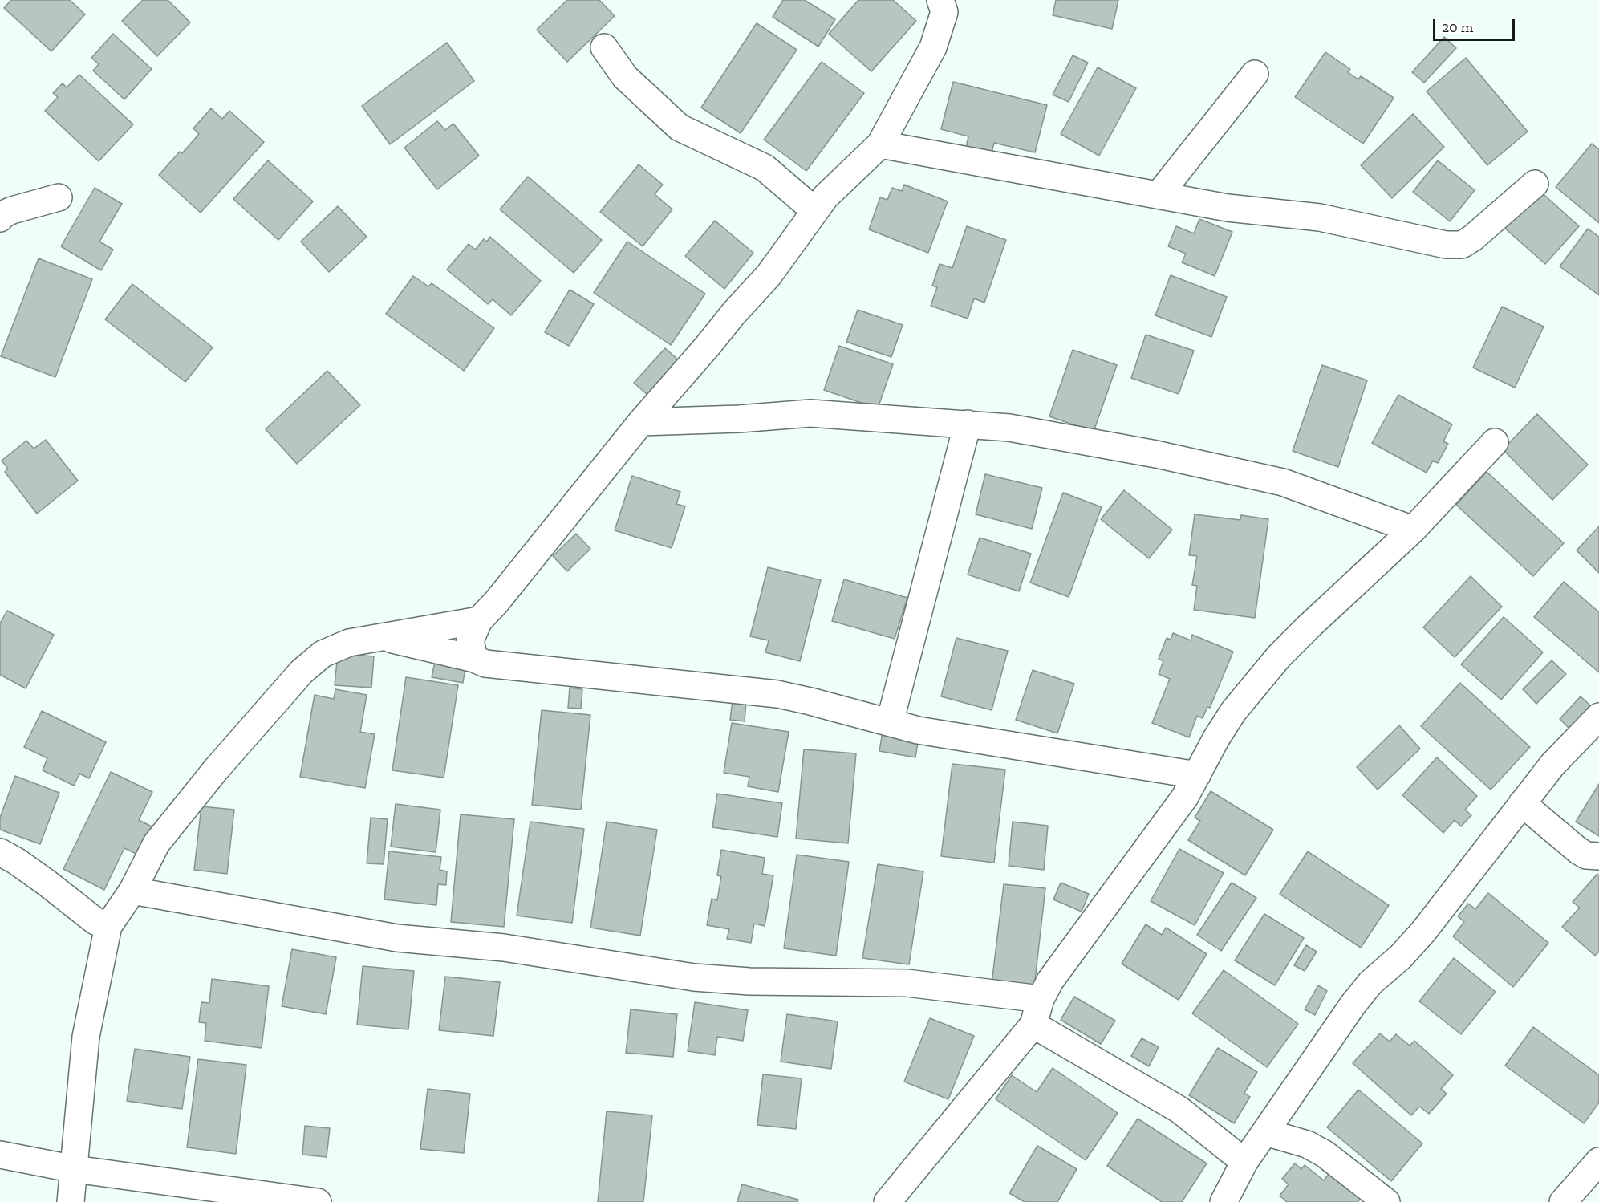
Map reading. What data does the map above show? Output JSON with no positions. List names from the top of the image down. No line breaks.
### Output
{"scale_bar":"20 m"}
